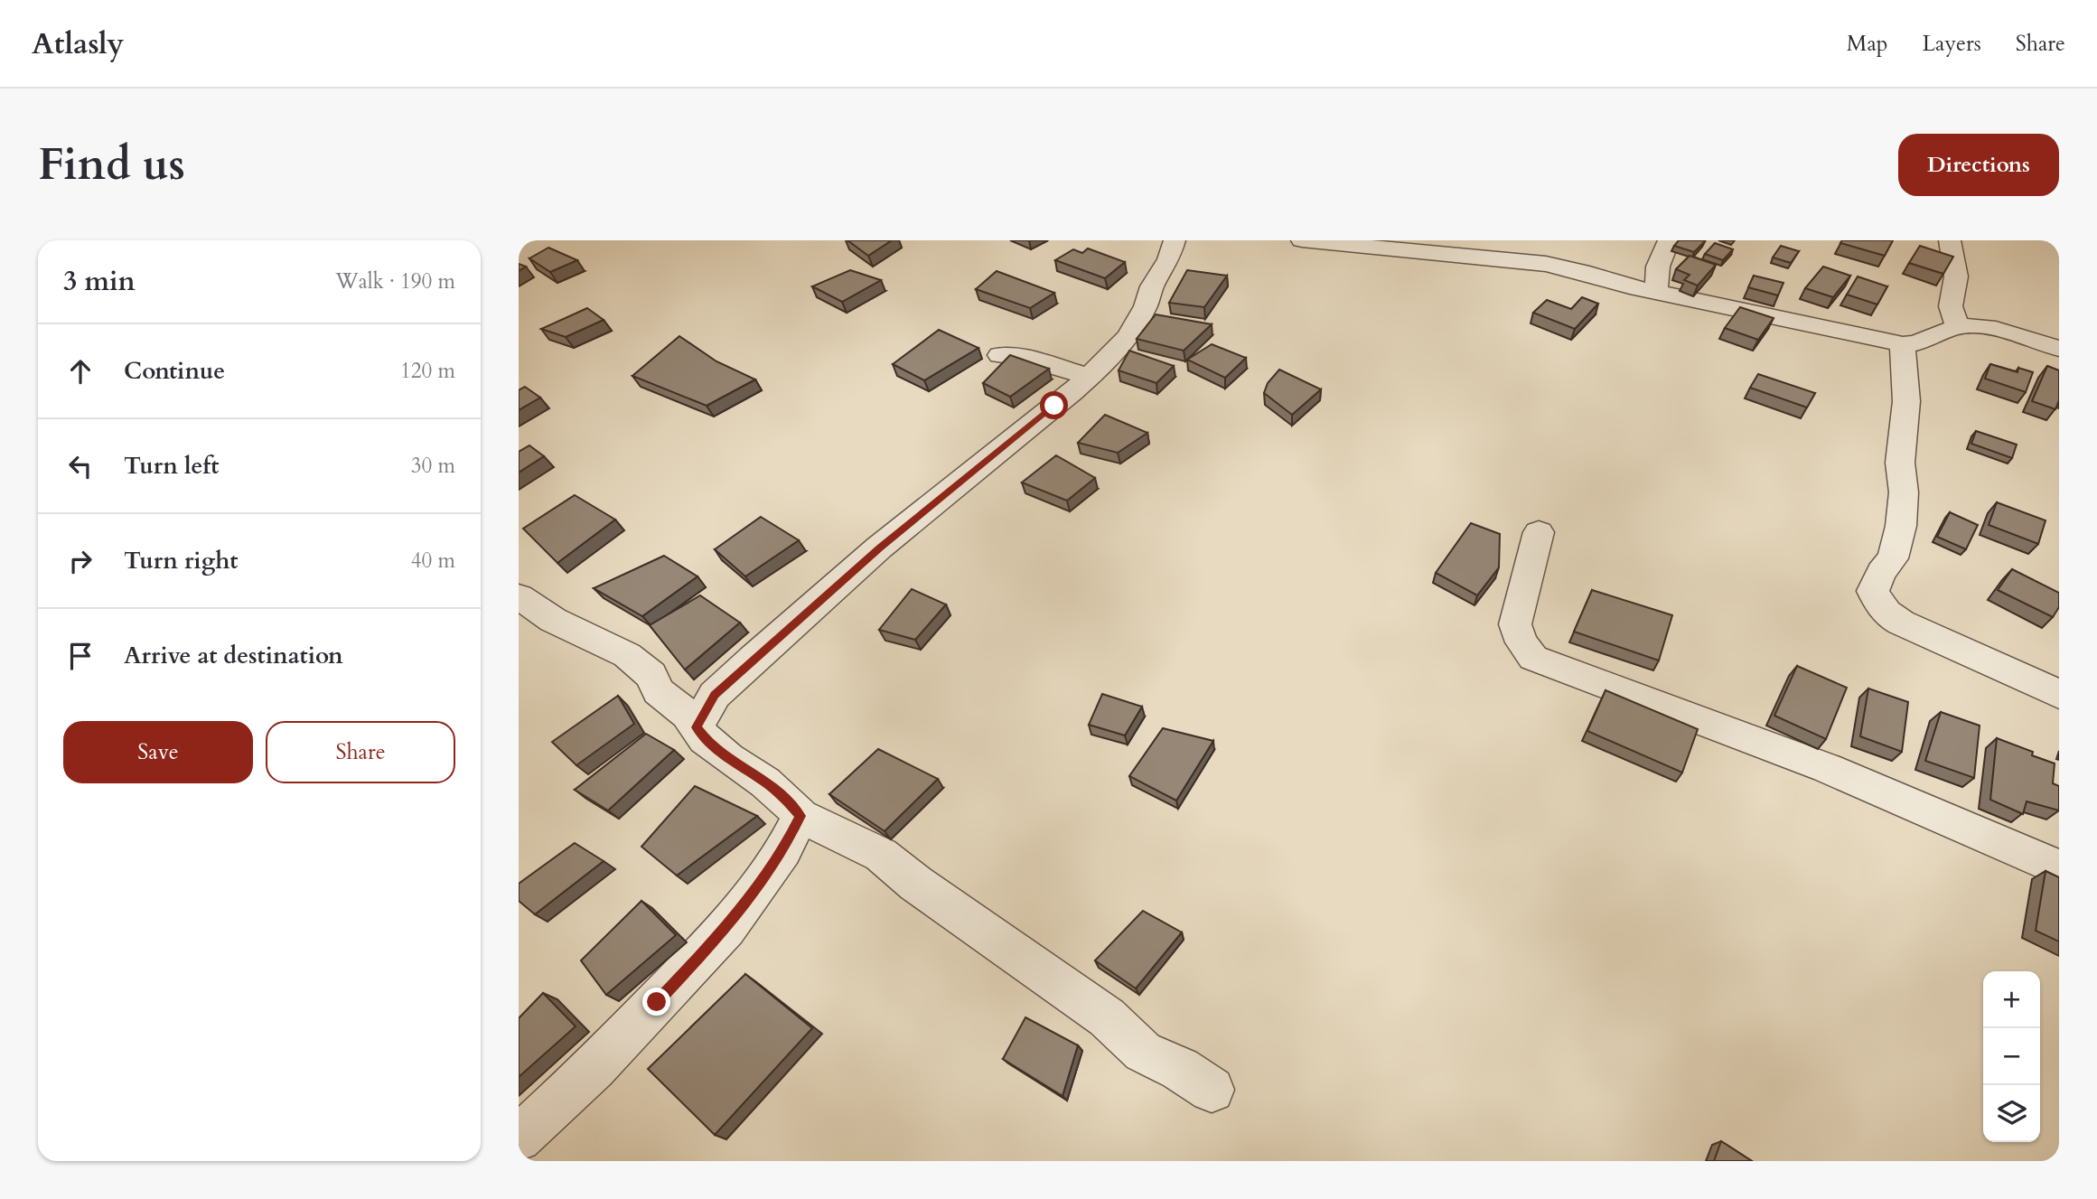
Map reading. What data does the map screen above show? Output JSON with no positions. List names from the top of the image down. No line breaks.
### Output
{"page":{"header":"Atlasly","nav":["Map","Layers","Share"],"buttons":["Directions",["Save","Share"]],"title":"Find us","heading":["3 min","Walk · 190 m"],"list":[["Continue","120 m"],["Turn left","30 m"],["Turn right","40 m"],"Arrive at destination"],"map_buttons":["+","−"]}}
